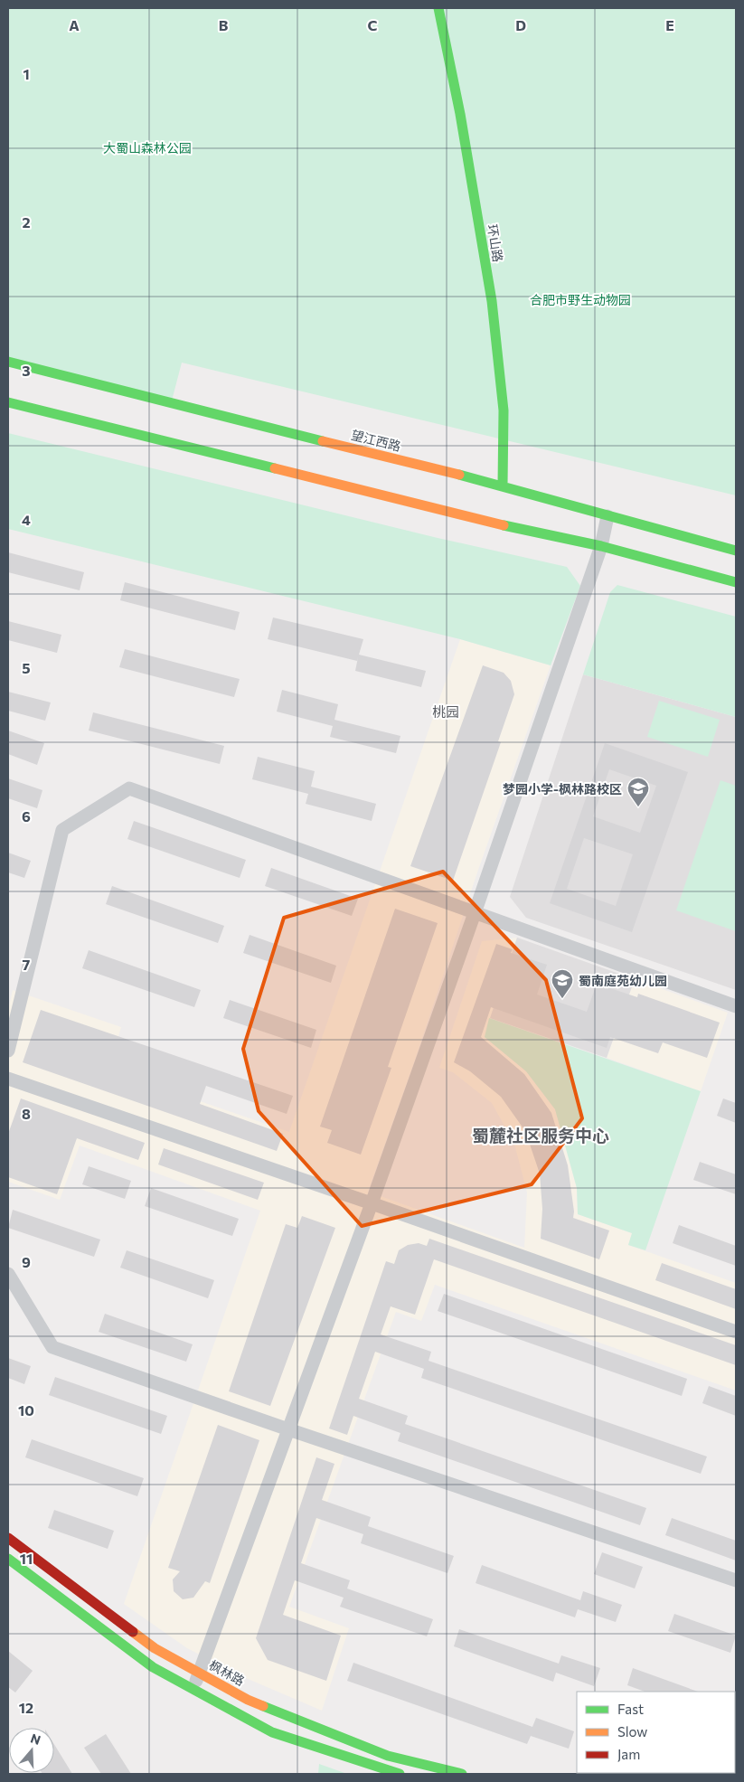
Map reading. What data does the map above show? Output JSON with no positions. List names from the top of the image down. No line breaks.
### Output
{"streets":{"main road":["环山路","望江西路","枫林路"]},"crossings":[["环山路","望江西路"]],"districts":["桃园","蜀麓社区服务中心"],"parks":["大蜀山森林公园","合肥市野生动物园"],"places":{"school or university":["梦园小学-枫林路校区","蜀南庭苑幼儿园"]},"legend":["Fast","Slow","Jam"],"north":"top","grid":{"columns":["A","B","C","D","E"],"rows":["1","2","3","4","5","6","7","8","9","10","11","12"]}}
